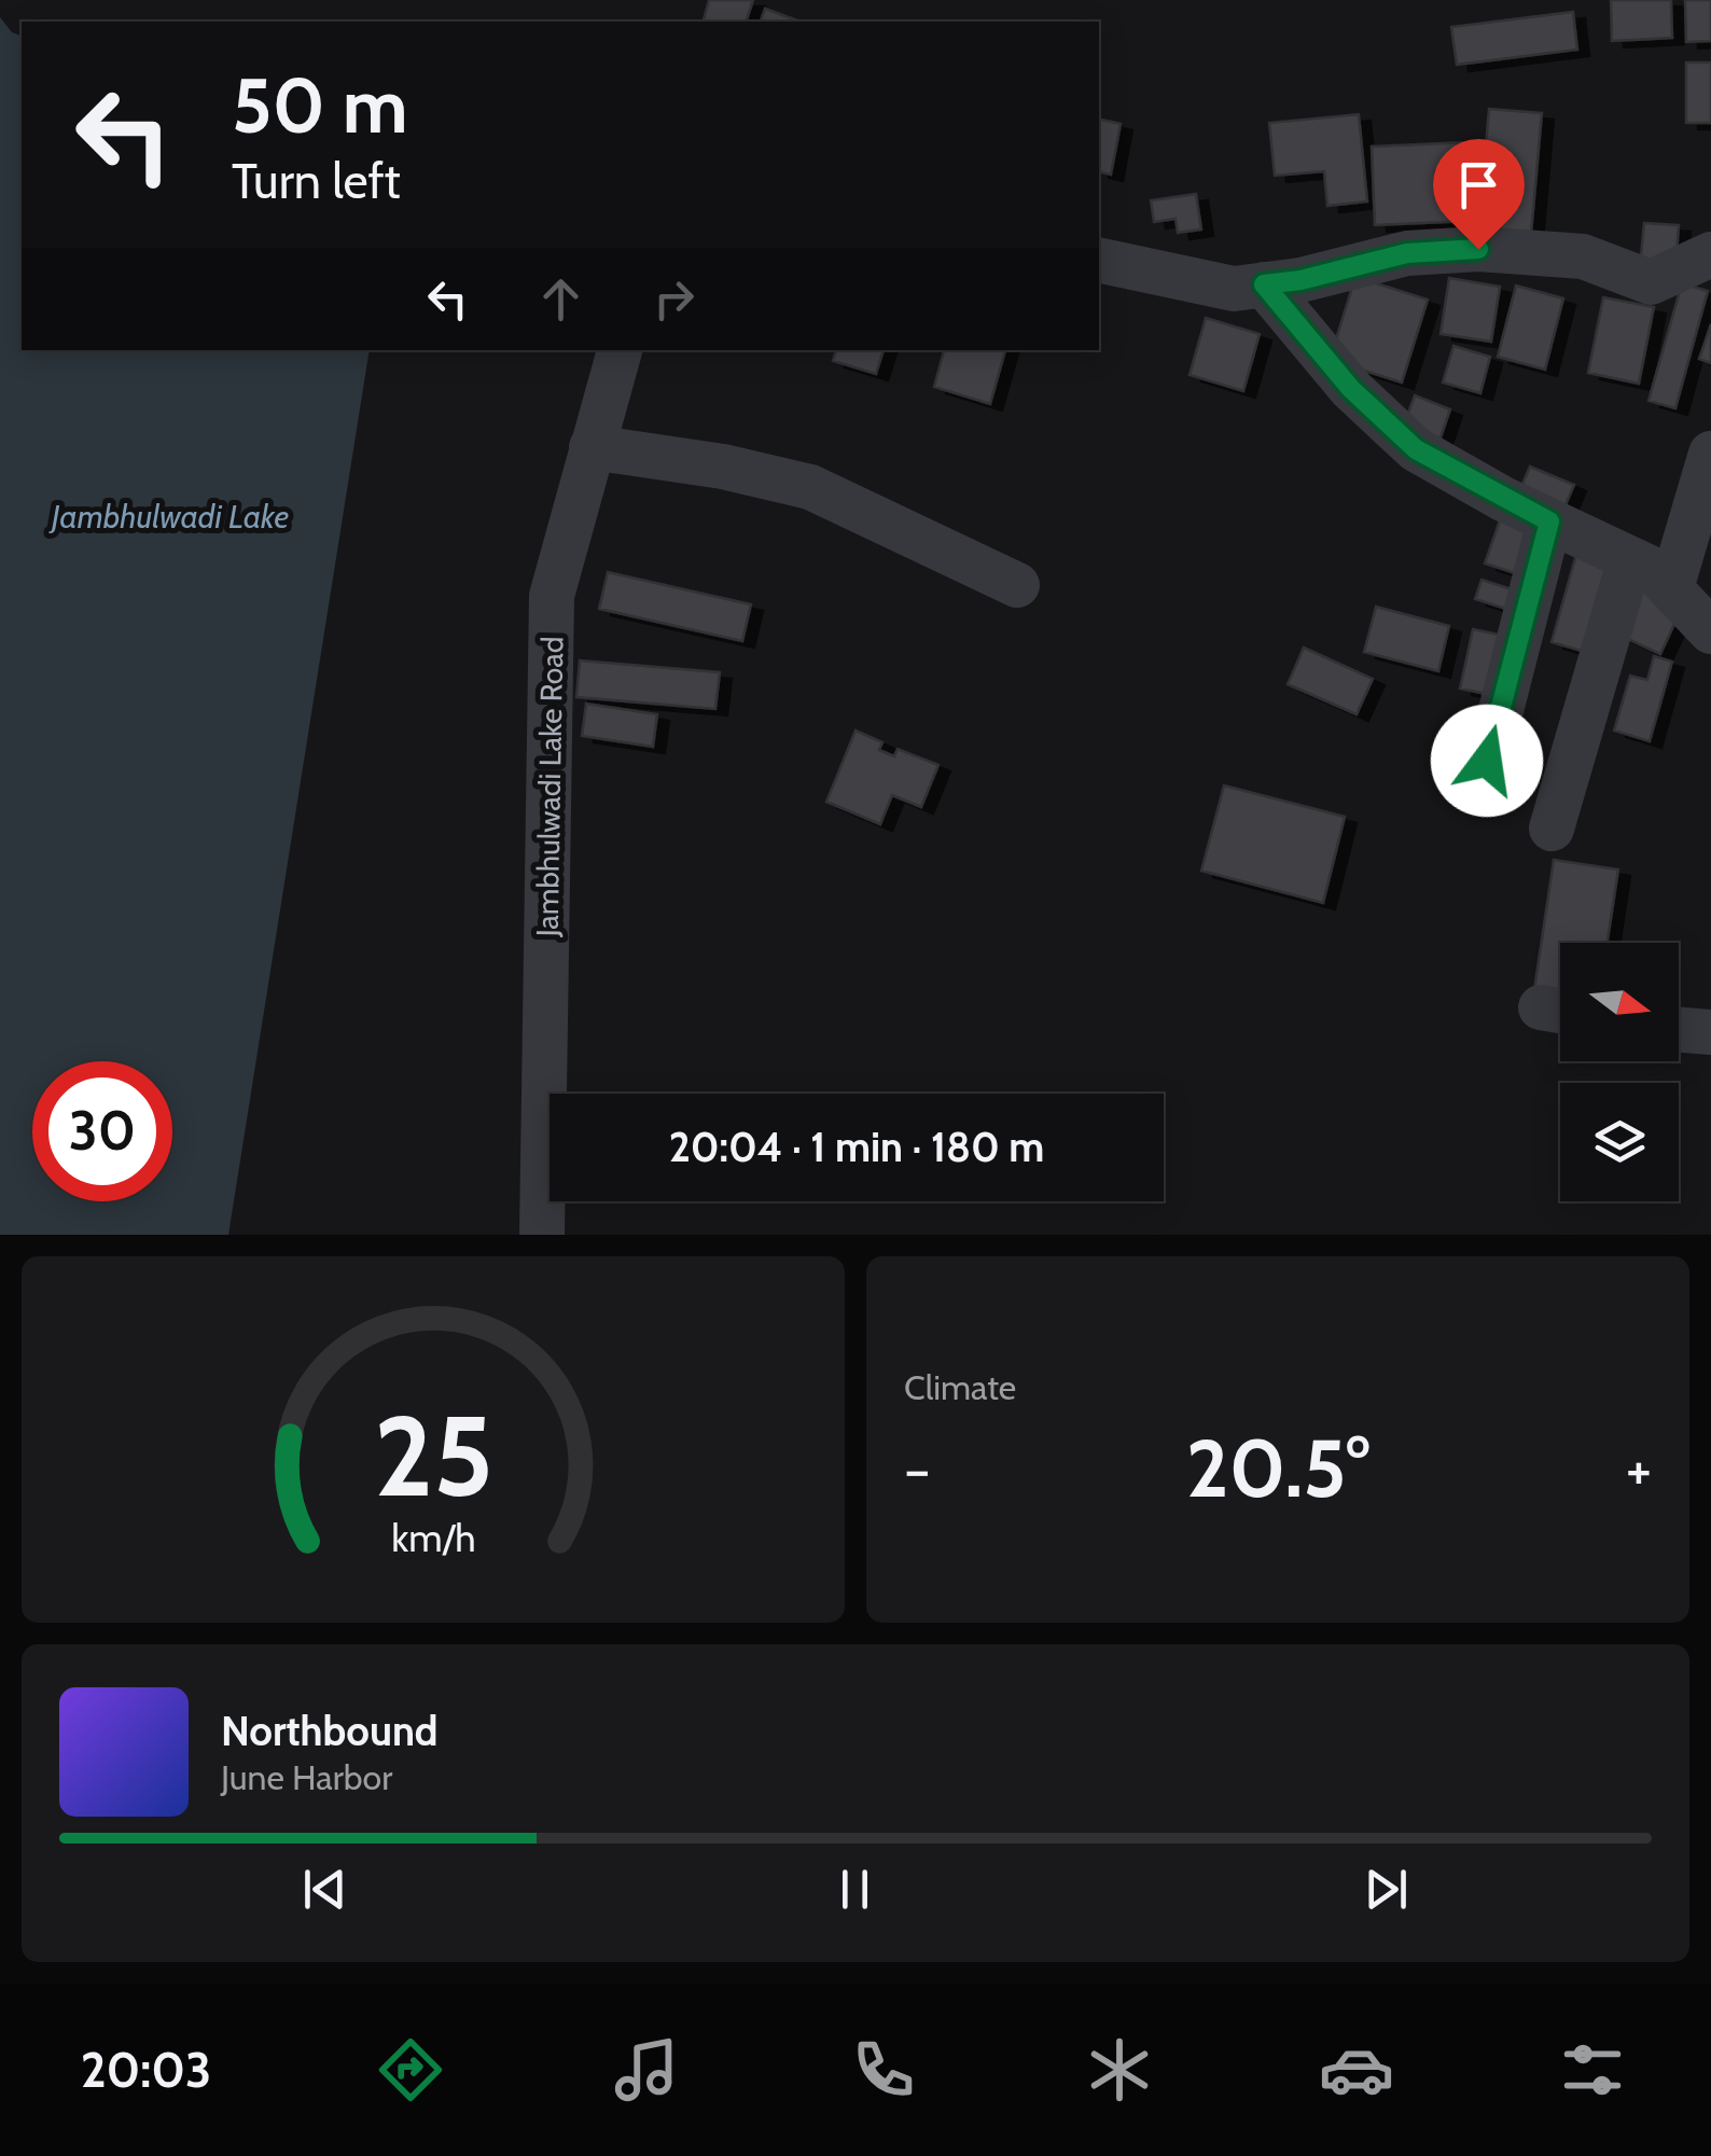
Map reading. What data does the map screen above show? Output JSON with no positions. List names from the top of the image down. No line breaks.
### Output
{"streets":{"street":["Jambhulwadi Lake Road"]},"water":["Jambhulwadi Lake"],"north":"right","page":{"turn":["50 m","Turn left"],"limit":"30","trip":"20:04 · 1 min · 180 m","tile":"Climate","heat":["−","20.5°","+"],"song":["Northbound","June Harbor"],"tabs":"20:03","gauge":["25","km/h"]}}
